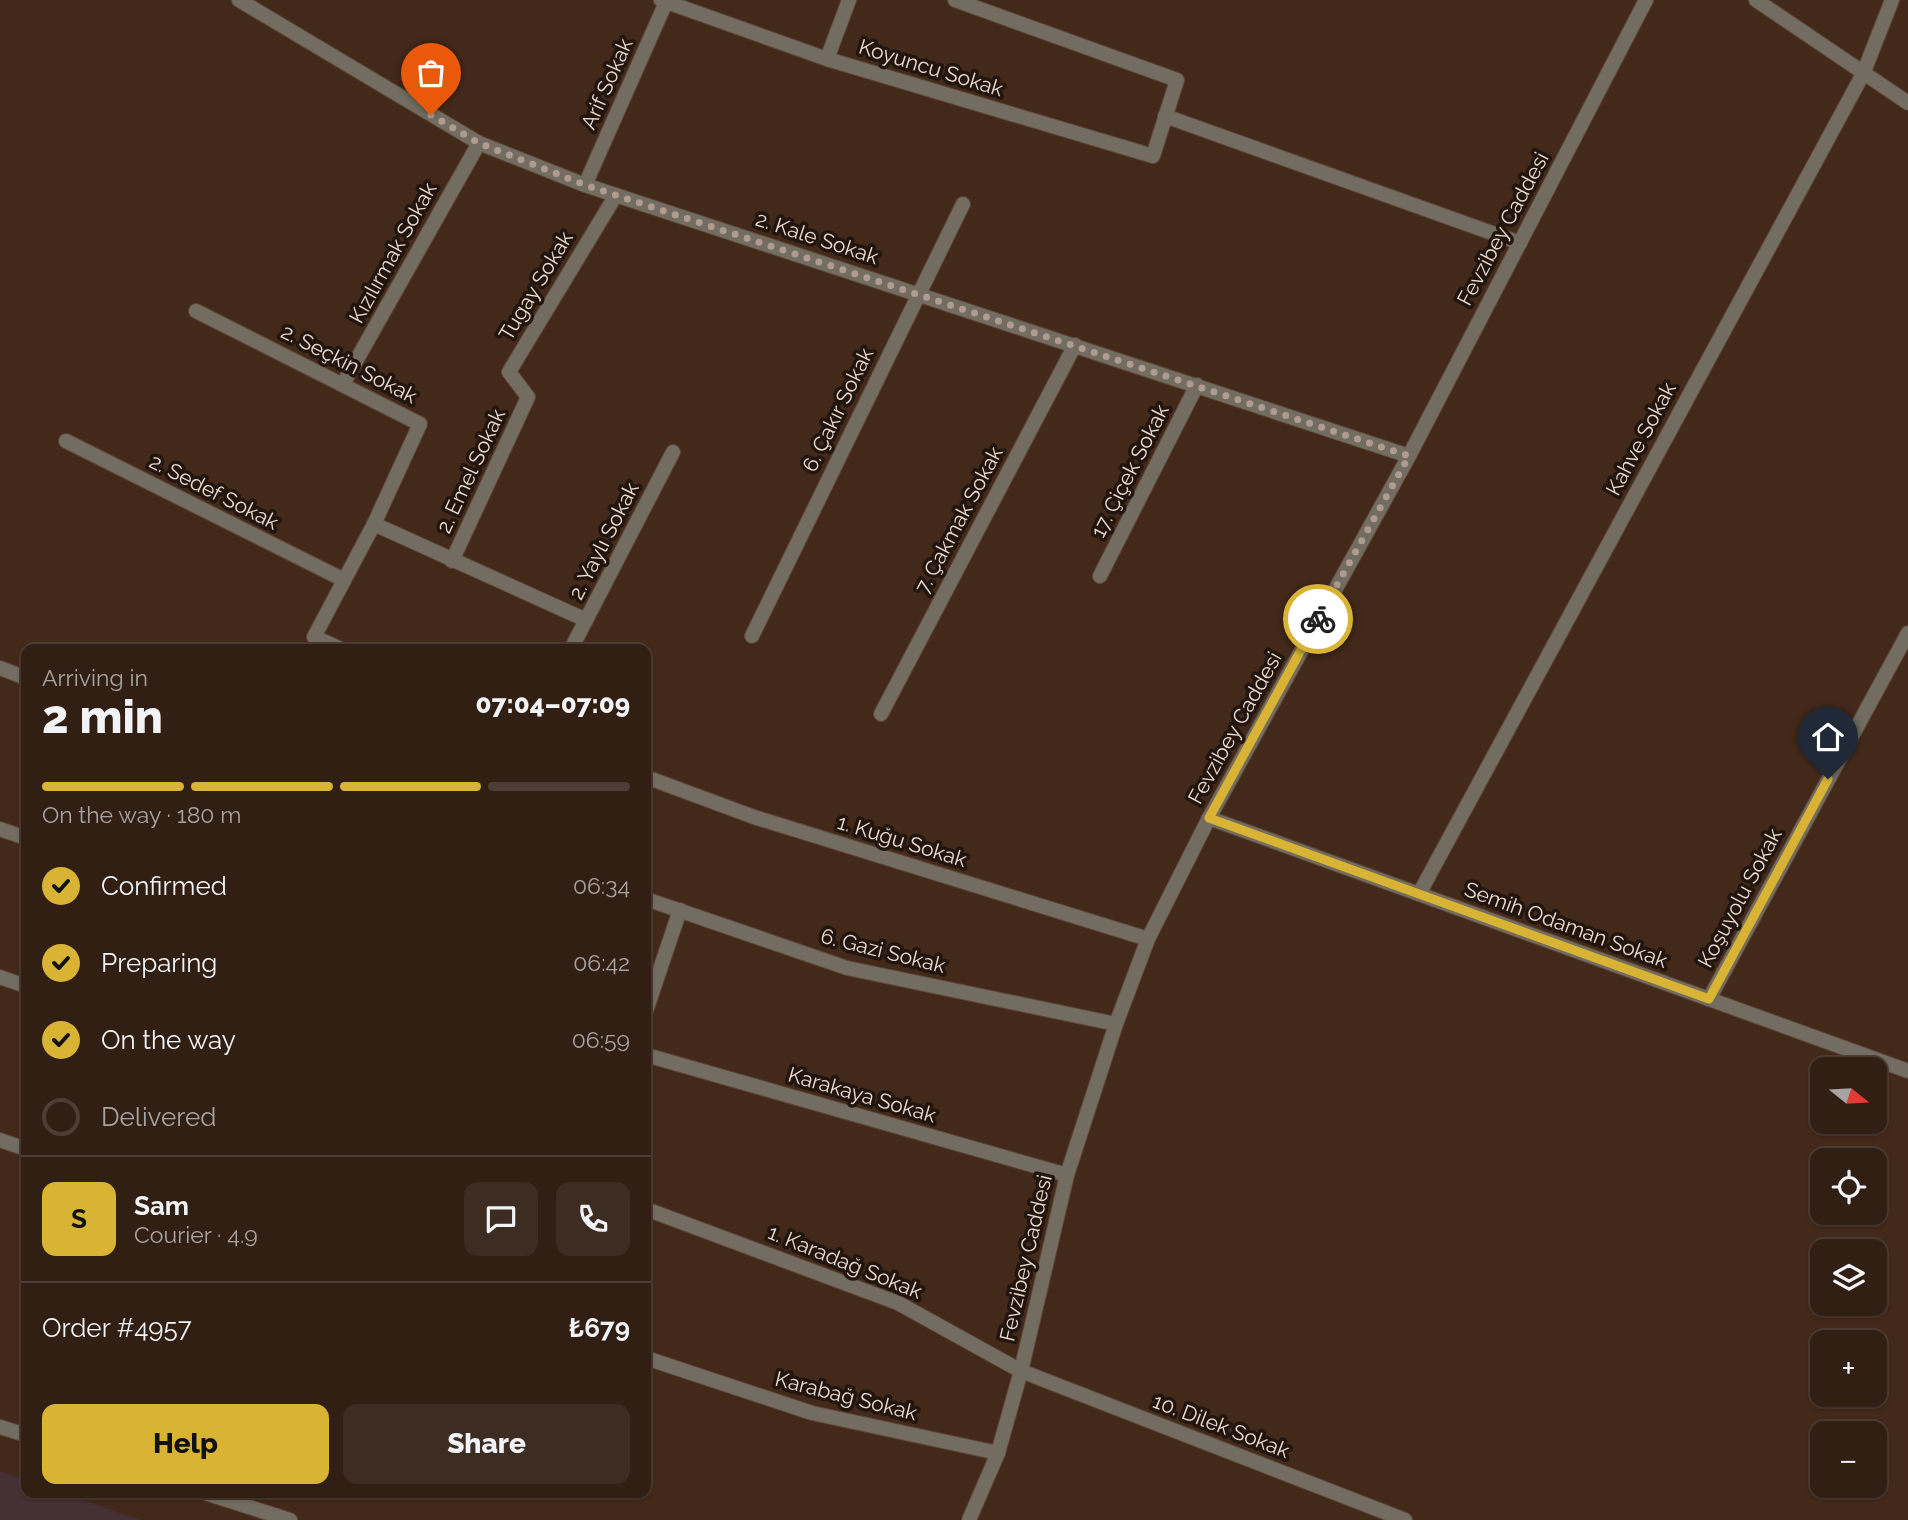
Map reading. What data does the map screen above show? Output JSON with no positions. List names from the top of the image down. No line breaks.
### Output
{"streets":{"street":["Koyuncu Sokak","Arif Sokak","Fevzibey Caddesi","2. Kale Sokak","Kızılırmak Sokak","Tugay Sokak","2. Seçkin Sokak","6. Çakır Sokak","Kahve Sokak","2. Emel Sokak","17. Çiçek Sokak","2. Sedef Sokak","7. Çakmak Sokak","2. Yaylı Sokak","1. Kuğu Sokak","Koşuyolu Sokak","Semih Odaman Sokak","6. Gazi Sokak","Karakaya Sokak","1. Karadağ Sokak","Karabağ Sokak","10. Dilek Sokak"]},"crossings":[["Koyuncu Sokak","Arif Sokak"],["Arif Sokak","2. Kale Sokak"],["Fevzibey Caddesi","2. Kale Sokak"],["Fevzibey Caddesi","1. Kuğu Sokak"],["Fevzibey Caddesi","Semih Odaman Sokak"],["Fevzibey Caddesi","6. Gazi Sokak"],["Fevzibey Caddesi","Karakaya Sokak"],["Fevzibey Caddesi","1. Karadağ Sokak"],["Fevzibey Caddesi","Karabağ Sokak"],["Fevzibey Caddesi","10. Dilek Sokak"],["2. Kale Sokak","Kızılırmak Sokak"],["2. Kale Sokak","Tugay Sokak"],["2. Kale Sokak","6. Çakır Sokak"],["2. Kale Sokak","17. Çiçek Sokak"],["2. Kale Sokak","7. Çakmak Sokak"],["Kızılırmak Sokak","2. Seçkin Sokak"],["Tugay Sokak","2. Emel Sokak"],["2. Seçkin Sokak","2. Sedef Sokak"],["Kahve Sokak","Semih Odaman Sokak"],["Koşuyolu Sokak","Semih Odaman Sokak"],["1. Karadağ Sokak","10. Dilek Sokak"]],"north":"right","page":{"heading":["2 min","Arriving in","07:04–07:09"],"panel":["Sam","Courier · 4.9","Order #4957","₺679"],"bar":"On the way · 180 m","list":[["Confirmed","06:34"],["Preparing","06:42"],["On the way","06:59"],"Delivered"],"map_buttons":["+","−"],"round":"S","buttons":["Help","Share"]}}
